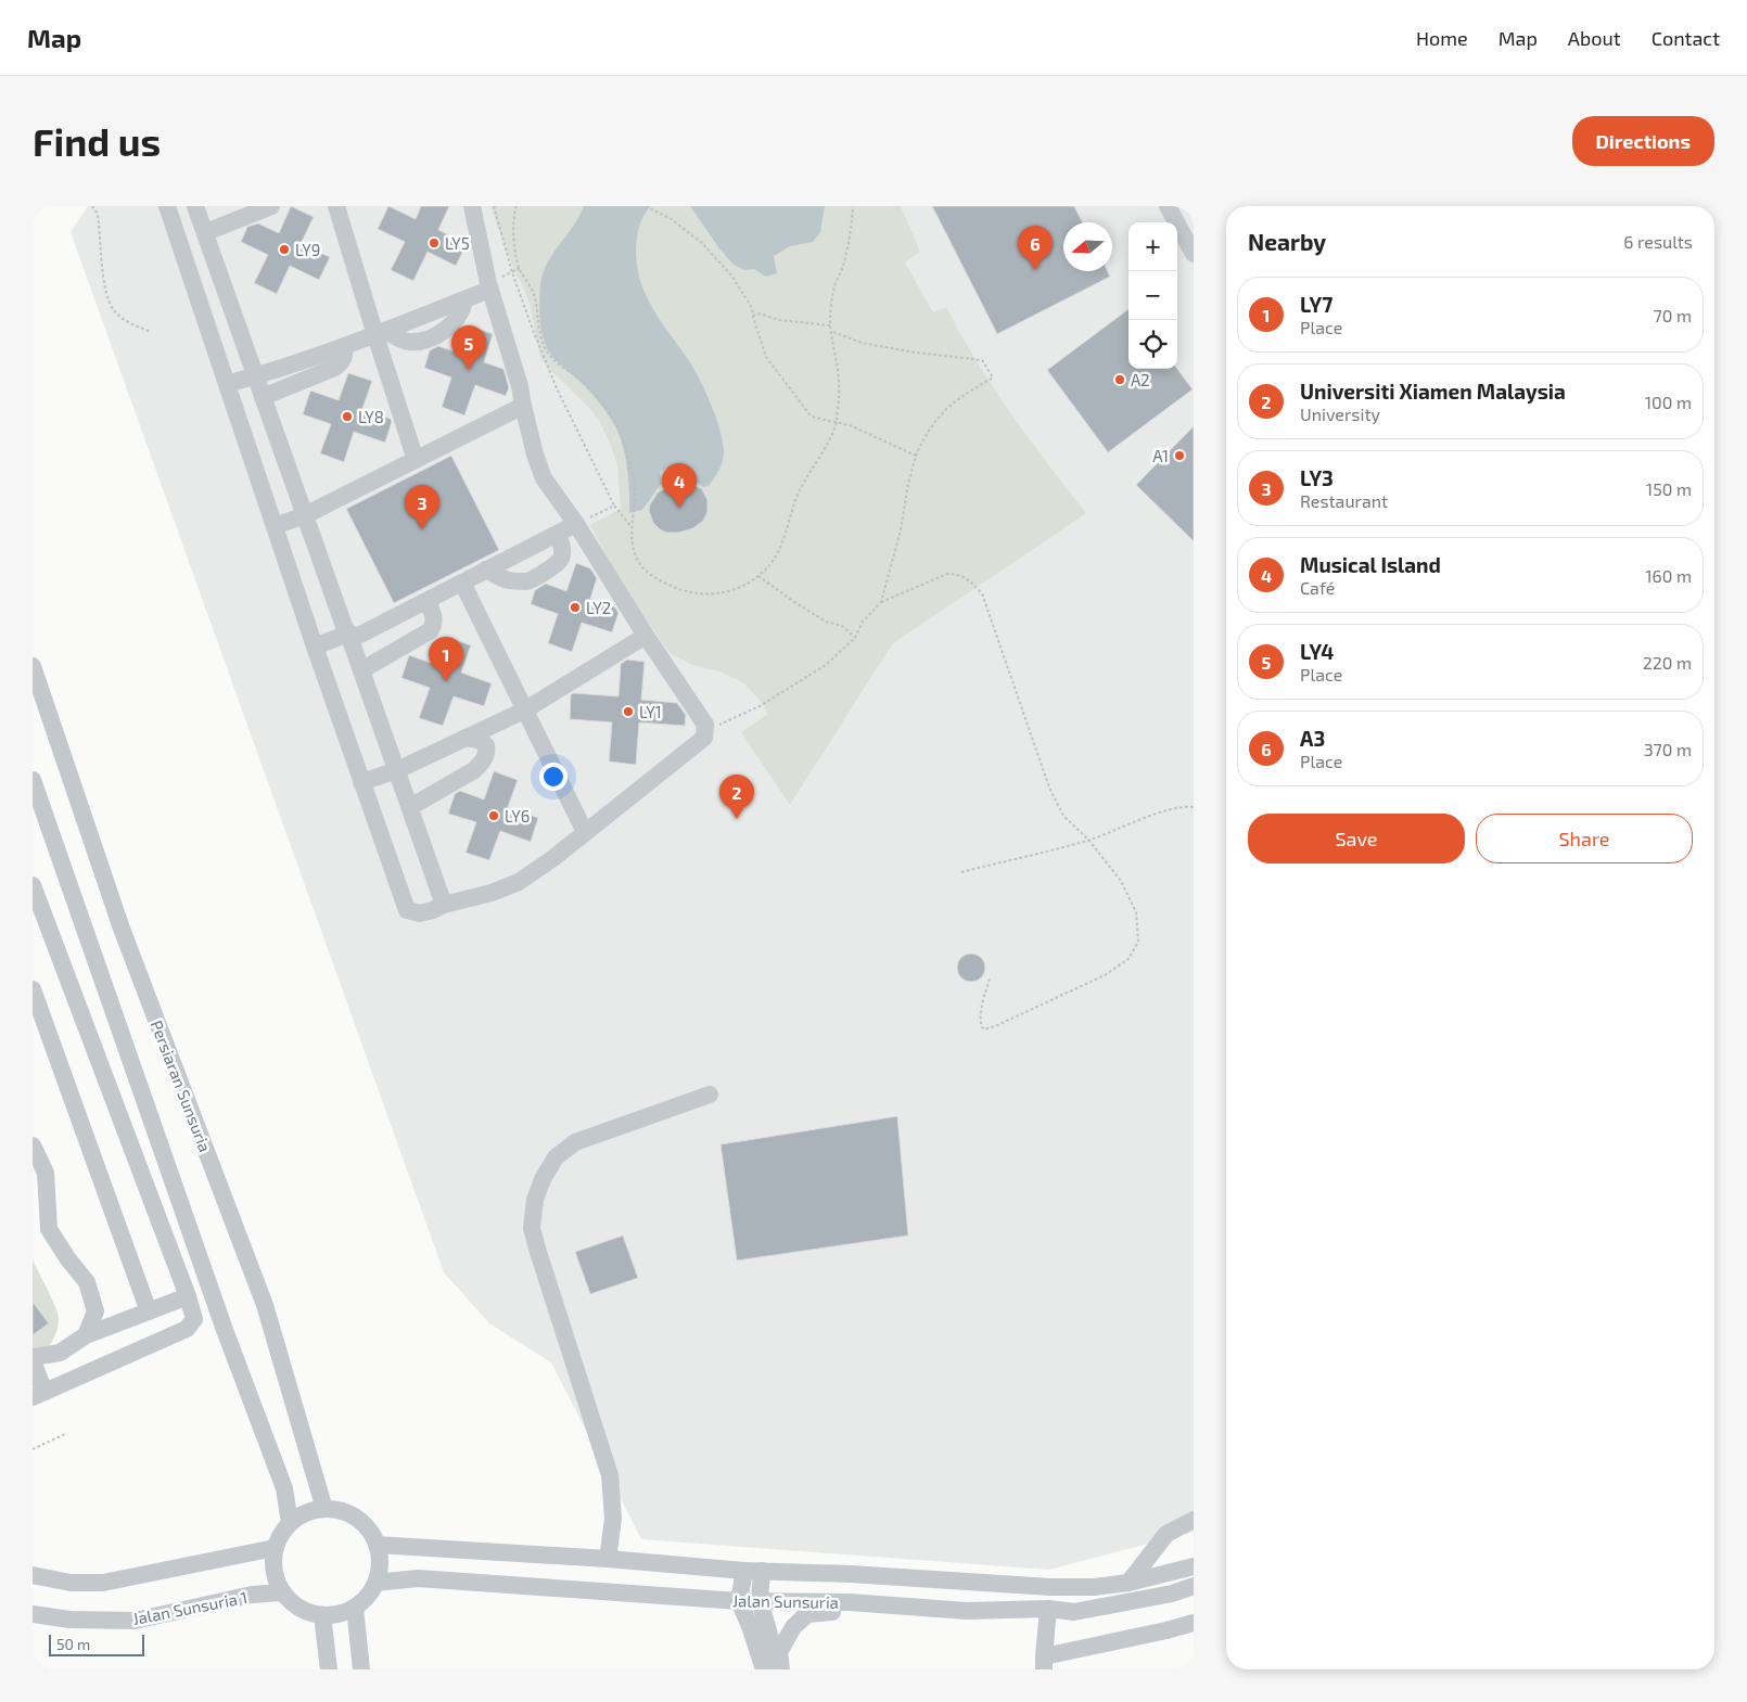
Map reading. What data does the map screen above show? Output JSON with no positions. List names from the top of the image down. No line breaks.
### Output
{"streets":{"street":["Persiaran Sunsuria","Jalan Sunsuria","Jalan Sunsuria 1"]},"crossings":[["Persiaran Sunsuria","Jalan Sunsuria"],["Persiaran Sunsuria","Jalan Sunsuria 1"],["Jalan Sunsuria","Jalan Sunsuria 1"]],"places":["LY5","LY9","A2","LY8","A1","LY2","LY1","LY6"],"scale_bar":"50 m","north":"left","page":{"header":"Map","nav":["Home","Map","About","Contact"],"buttons":["Directions",["Save","Share"]],"title":"Find us","heading":["Nearby","6 results"],"map_buttons":["+","−"],"pins":["6","5","4","3","1","2"],"list":[{"mark":"1","name":"LY7","note":"Place","value":"70 m"},{"mark":"2","name":"Universiti Xiamen Malaysia","note":"University","value":"100 m"},{"mark":"3","name":"LY3","note":"Restaurant","value":"150 m"},{"mark":"4","name":"Musical Island","note":"Café","value":"160 m"},{"mark":"5","name":"LY4","note":"Place","value":"220 m"},{"mark":"6","name":"A3","note":"Place","value":"370 m"}],"scale":"50 m"}}
